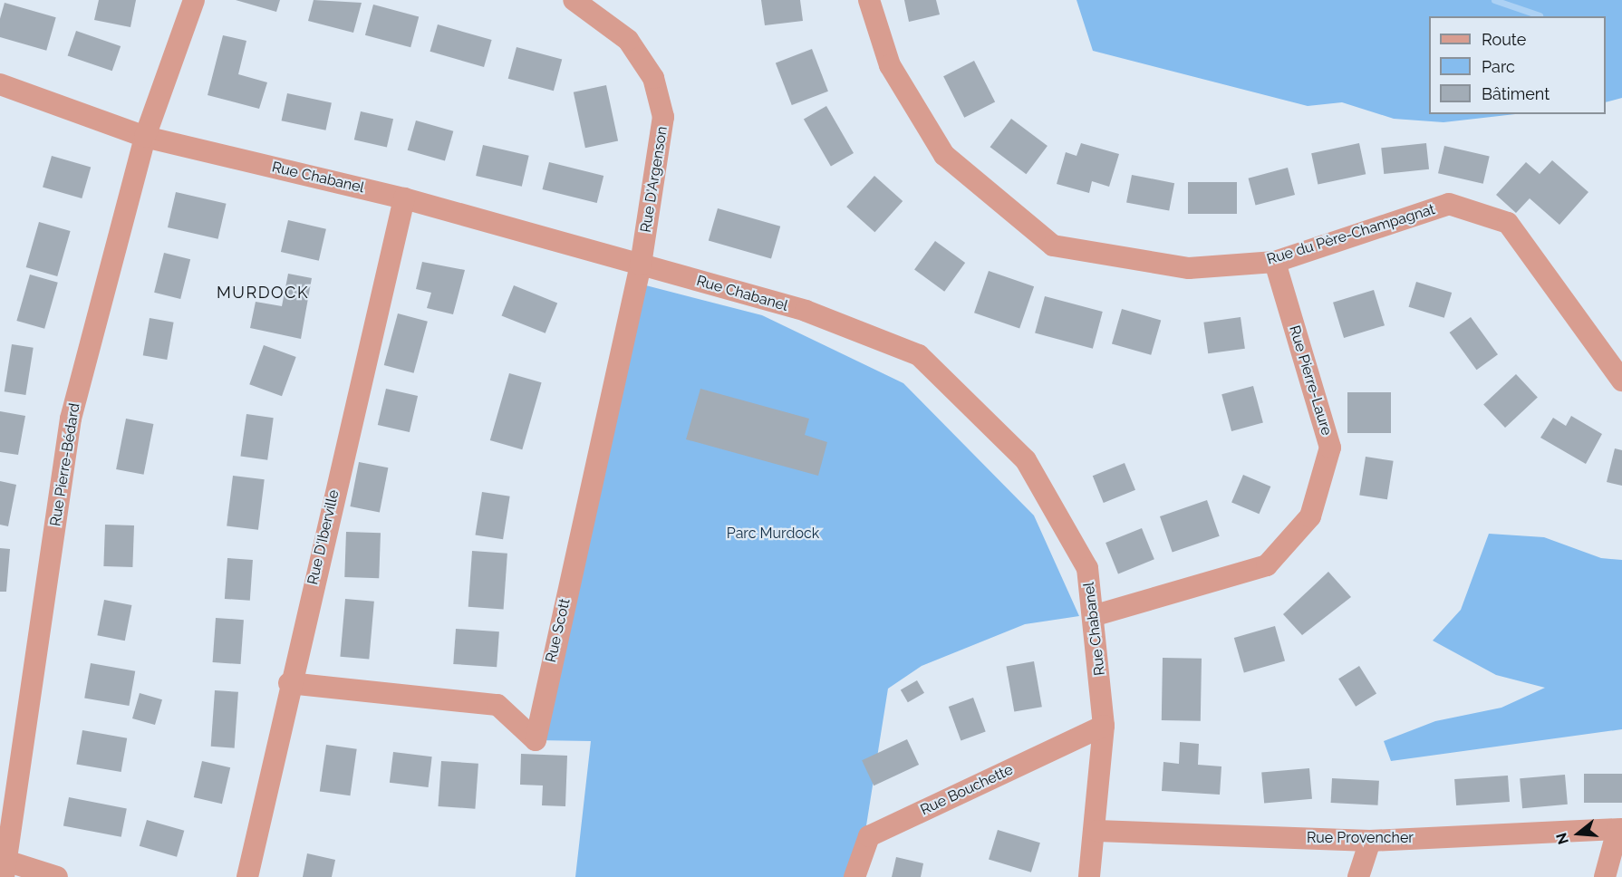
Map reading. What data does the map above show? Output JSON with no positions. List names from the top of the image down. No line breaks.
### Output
{"streets":{"street":["Rue Chabanel","Rue D'Argenson","Rue du Père-Champagnat","Rue Pierre-Laure","Rue Pierre-Bédard","Rue D'Iberville","Rue Scott","Rue Bouchette","Rue Provencher"]},"crossings":[["Rue Chabanel","Rue D'Argenson"],["Rue Chabanel","Rue Pierre-Laure"],["Rue Chabanel","Rue Pierre-Bédard"],["Rue Chabanel","Rue D'Iberville"],["Rue Chabanel","Rue Scott"],["Rue Chabanel","Rue Bouchette"],["Rue Chabanel","Rue Provencher"],["Rue D'Argenson","Rue Scott"],["Rue du Père-Champagnat","Rue Pierre-Laure"],["Rue D'Iberville","Rue Scott"]],"districts":["MURDOCK"],"parks":["Parc Murdock"],"legend":["Route","Parc","Bâtiment"],"north":"left"}
